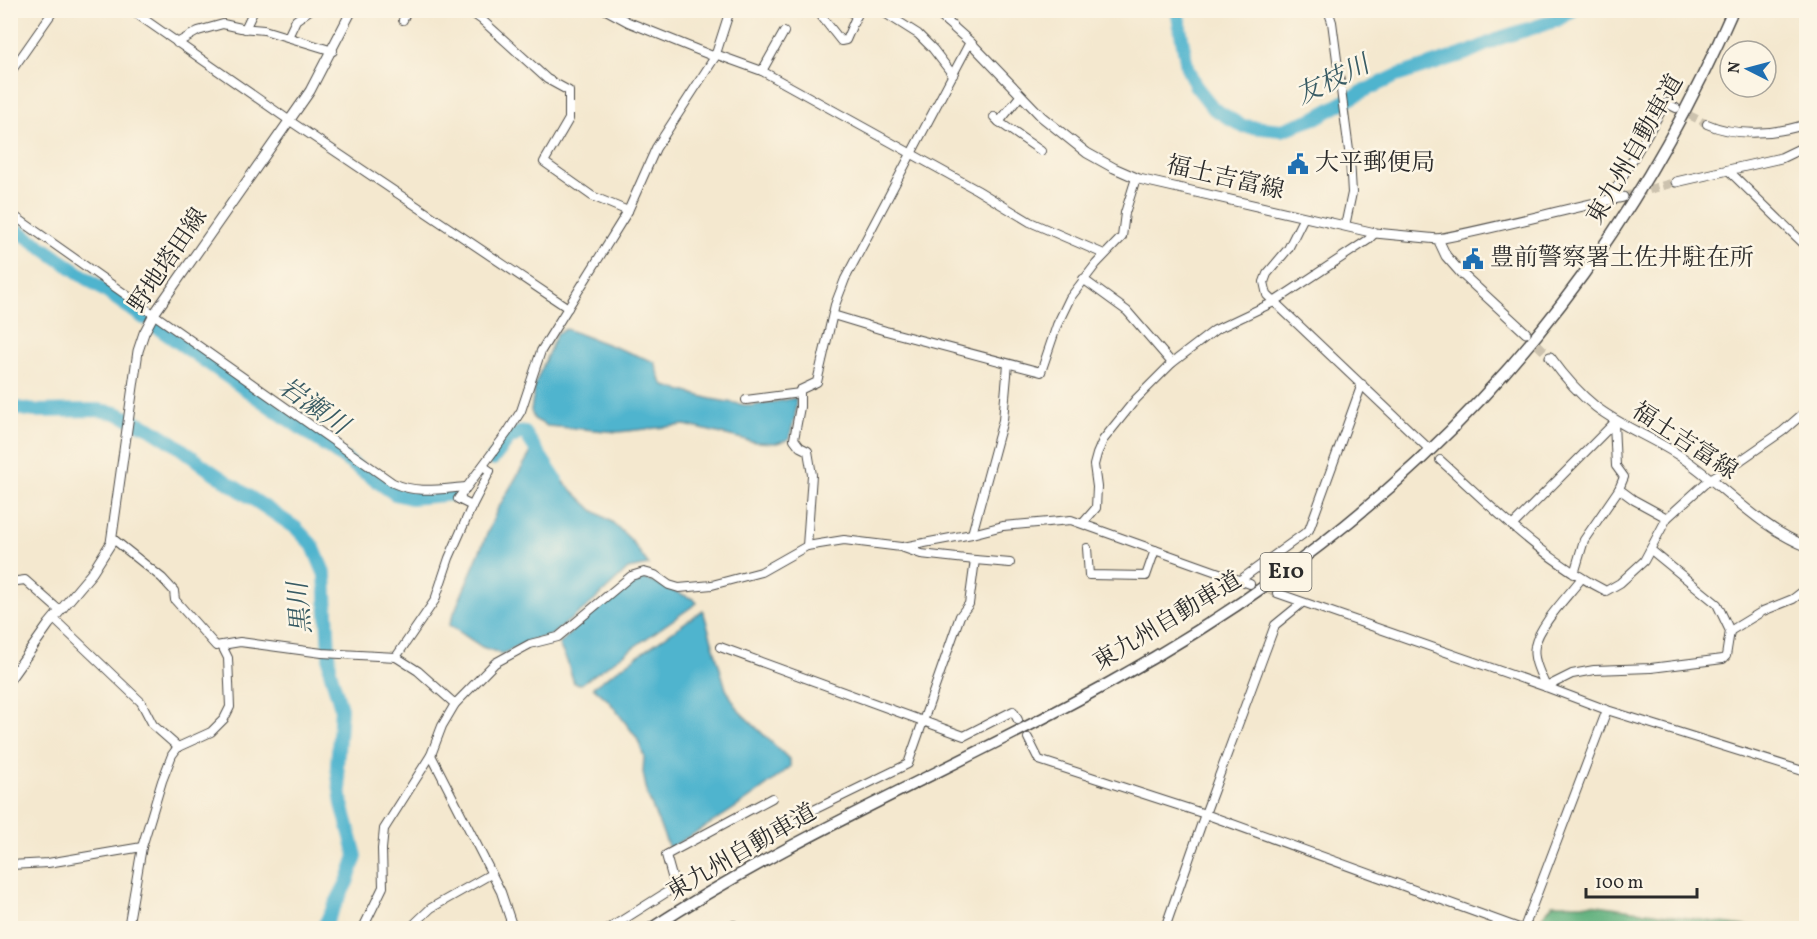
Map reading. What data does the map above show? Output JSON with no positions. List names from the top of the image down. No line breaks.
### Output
{"streets":{"highway":["東九州自動車道","E10"],"main road":["福土吉富線","野地塔田線"]},"water":["友枝川","岩瀬川","黒川"],"places":{"public building":["大平郵便局","豊前警察署土佐井駐在所"]},"scale_bar":"100 m","north":"left"}
